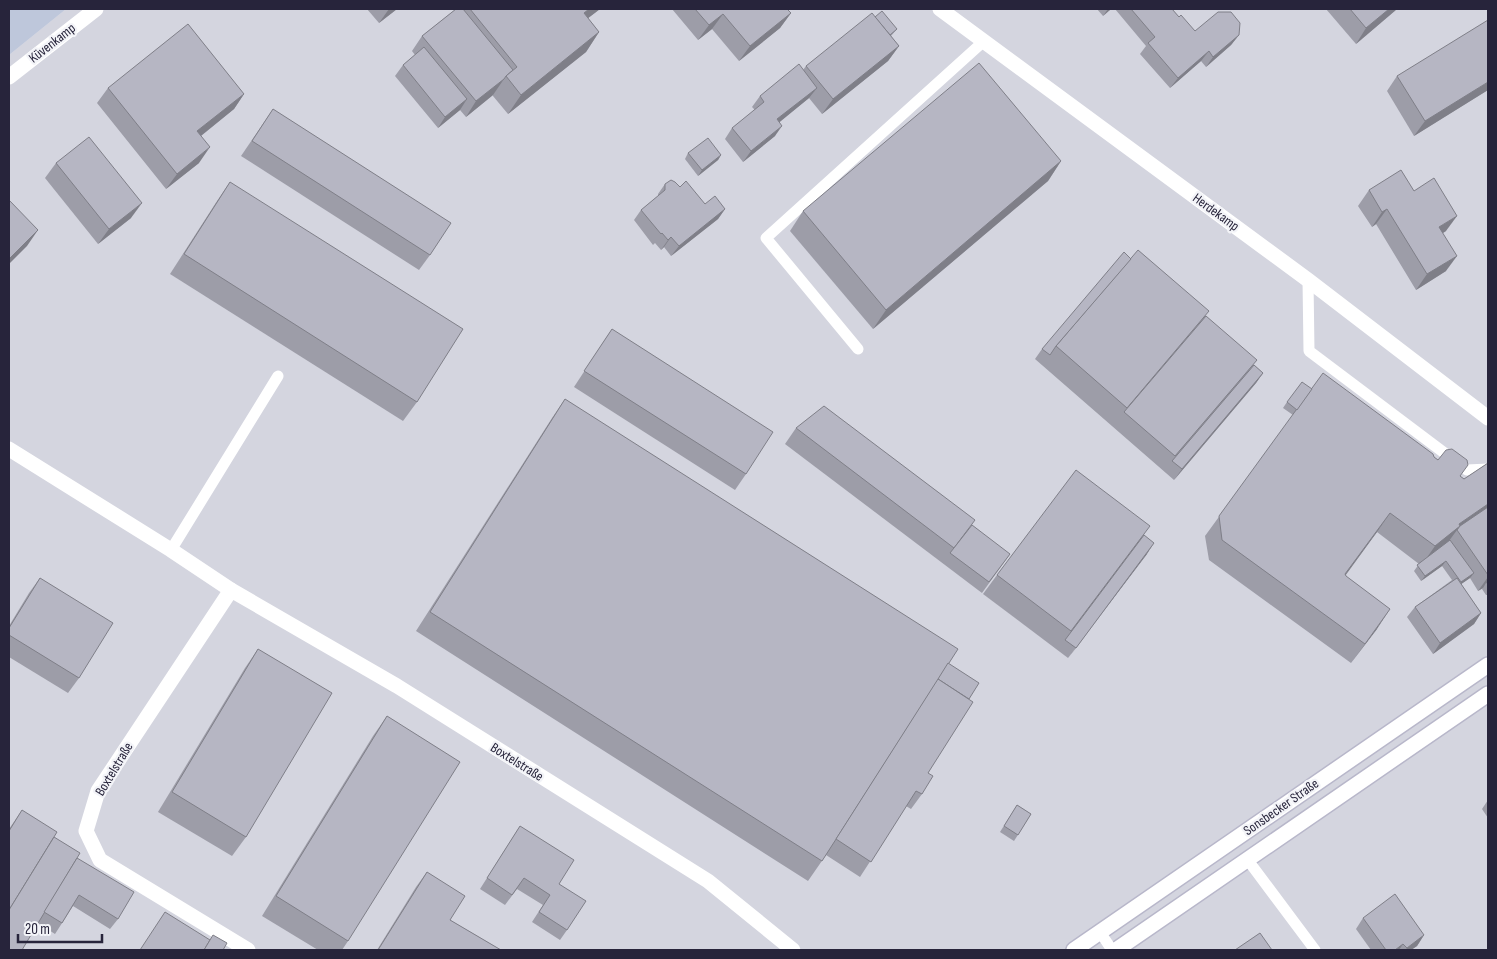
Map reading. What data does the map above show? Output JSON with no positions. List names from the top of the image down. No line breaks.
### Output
{"streets":{"street":["Küvenkamp","Herdekamp","Boxtelstraße","Sonsbecker Straße"]},"scale_bar":"20 m"}
